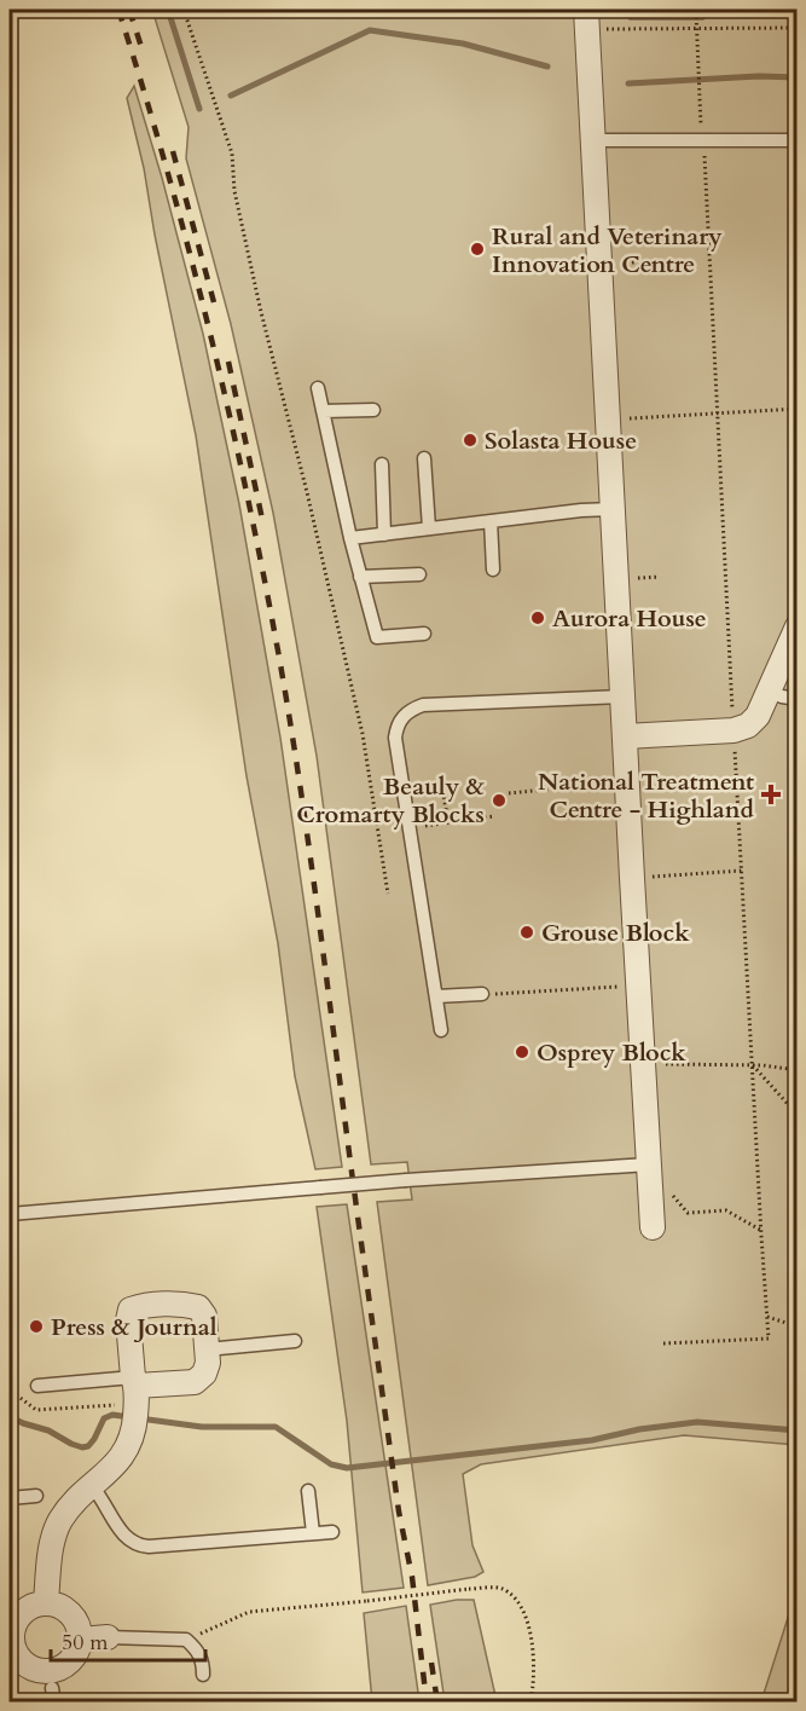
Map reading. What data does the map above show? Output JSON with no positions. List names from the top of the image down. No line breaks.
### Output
{"places":{"other":["Rural and Veterinary Innovation Centre","Solasta House","Aurora House","Beauly & Cromarty Blocks","Grouse Block","Osprey Block","Press & Journal"],"health":["National Treatment Centre - Highland"]},"scale_bar":"50 m"}
